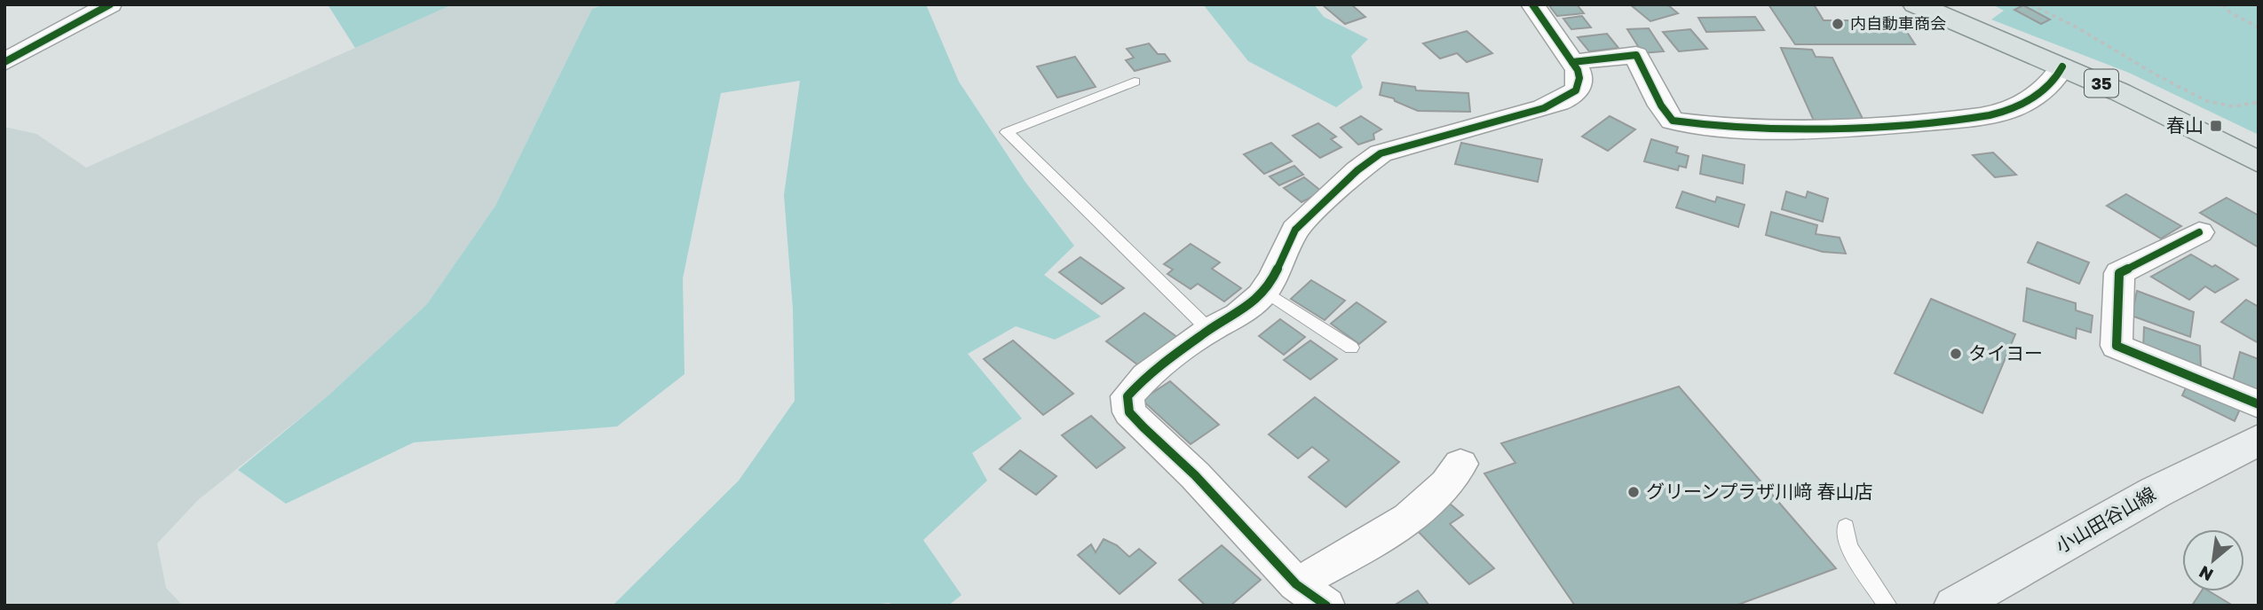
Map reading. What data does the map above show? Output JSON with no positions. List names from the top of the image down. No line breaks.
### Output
{"streets":{"main road":["35","小山田谷山線"]},"places":{"other":["内自動車商会","タイヨー","グリーンプラザ川﨑 春山店"],"transit":["春山"]},"north":"bottom left"}
